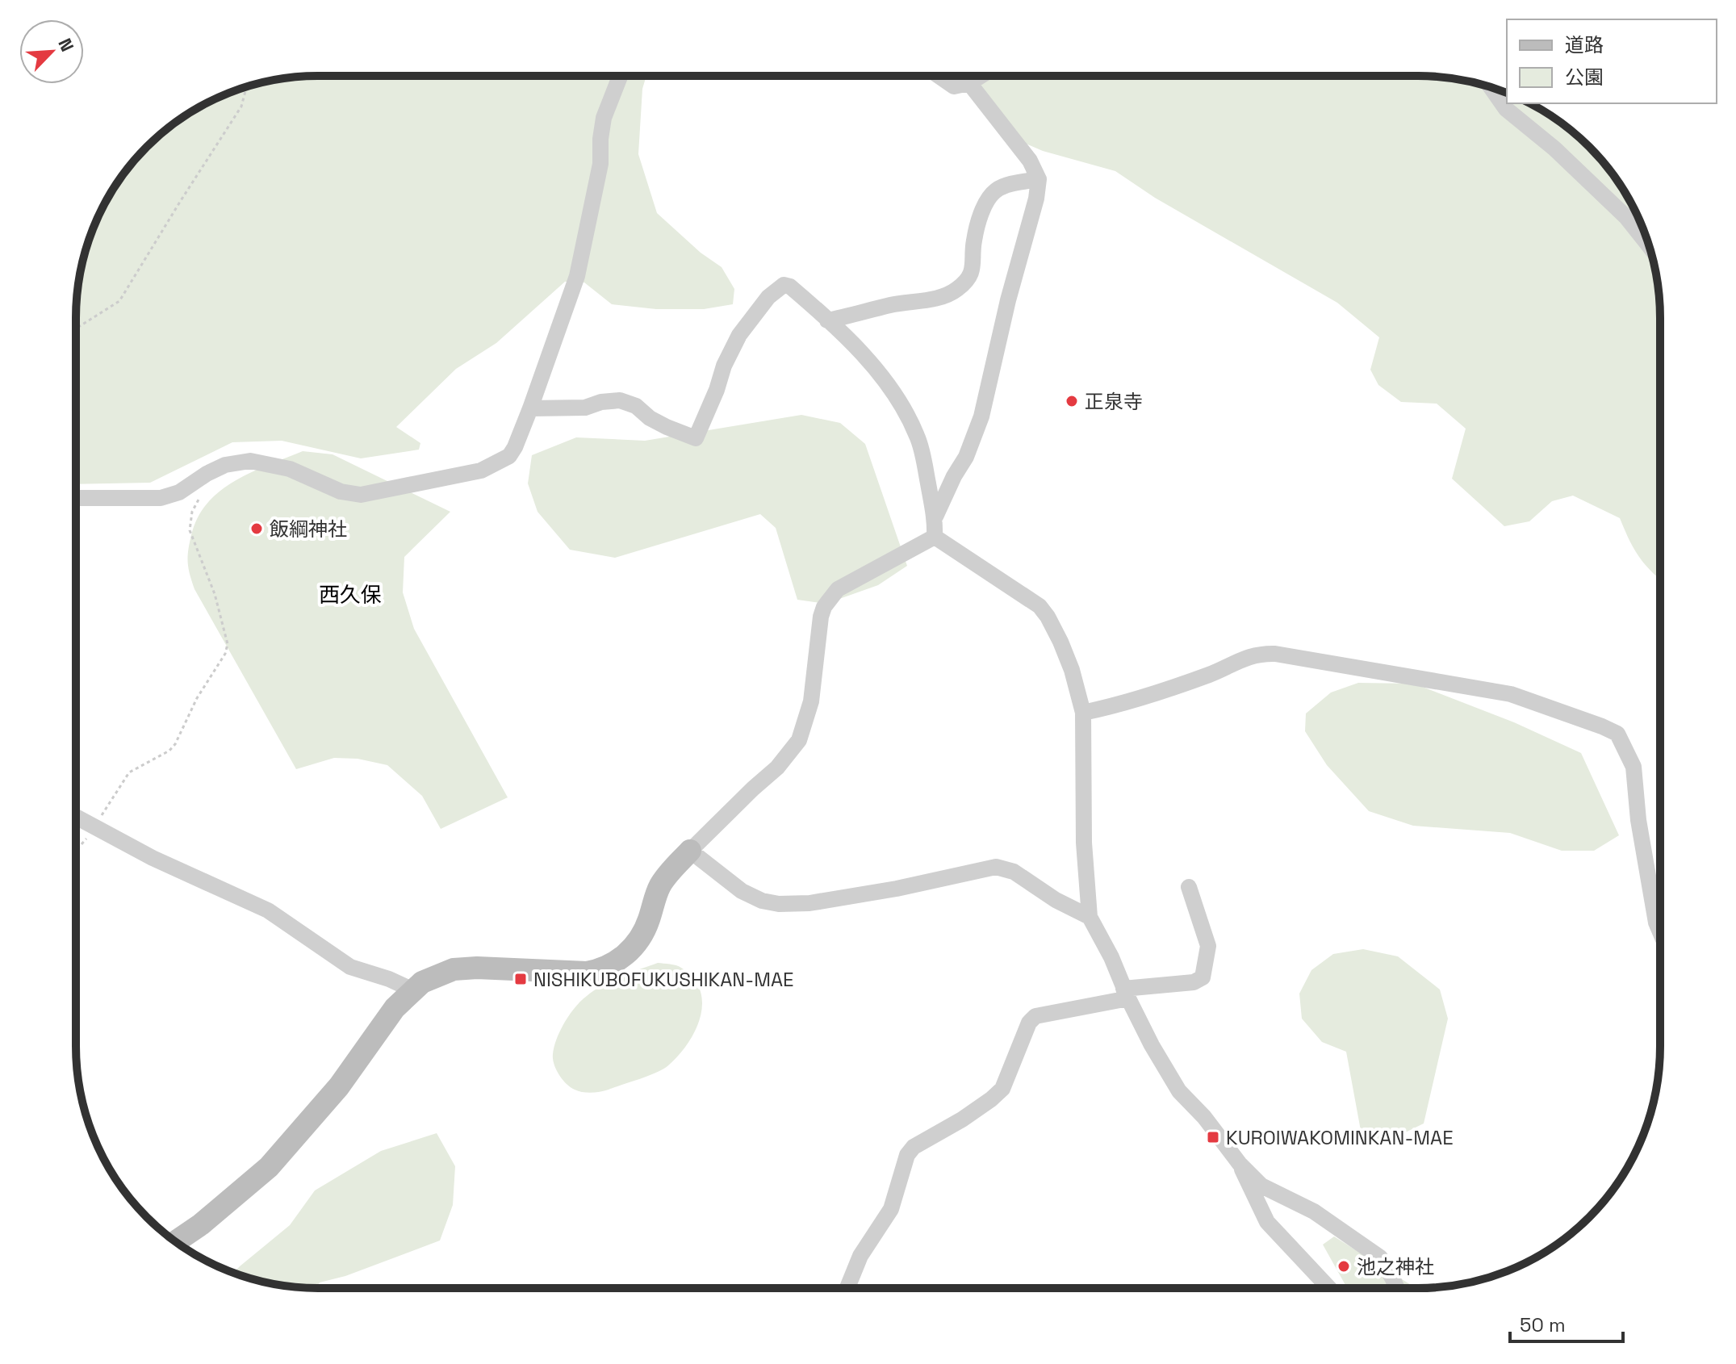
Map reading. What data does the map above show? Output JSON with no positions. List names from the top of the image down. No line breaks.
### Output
{"districts":["西久保"],"places":{"other":["正泉寺","飯綱神社","池之神社"],"transit":["NISHIKUBOFUKUSHIKAN-MAE","KUROIWAKOMINKAN-MAE"]},"legend":["道路","公園"],"scale_bar":"50 m","north":"top right"}
